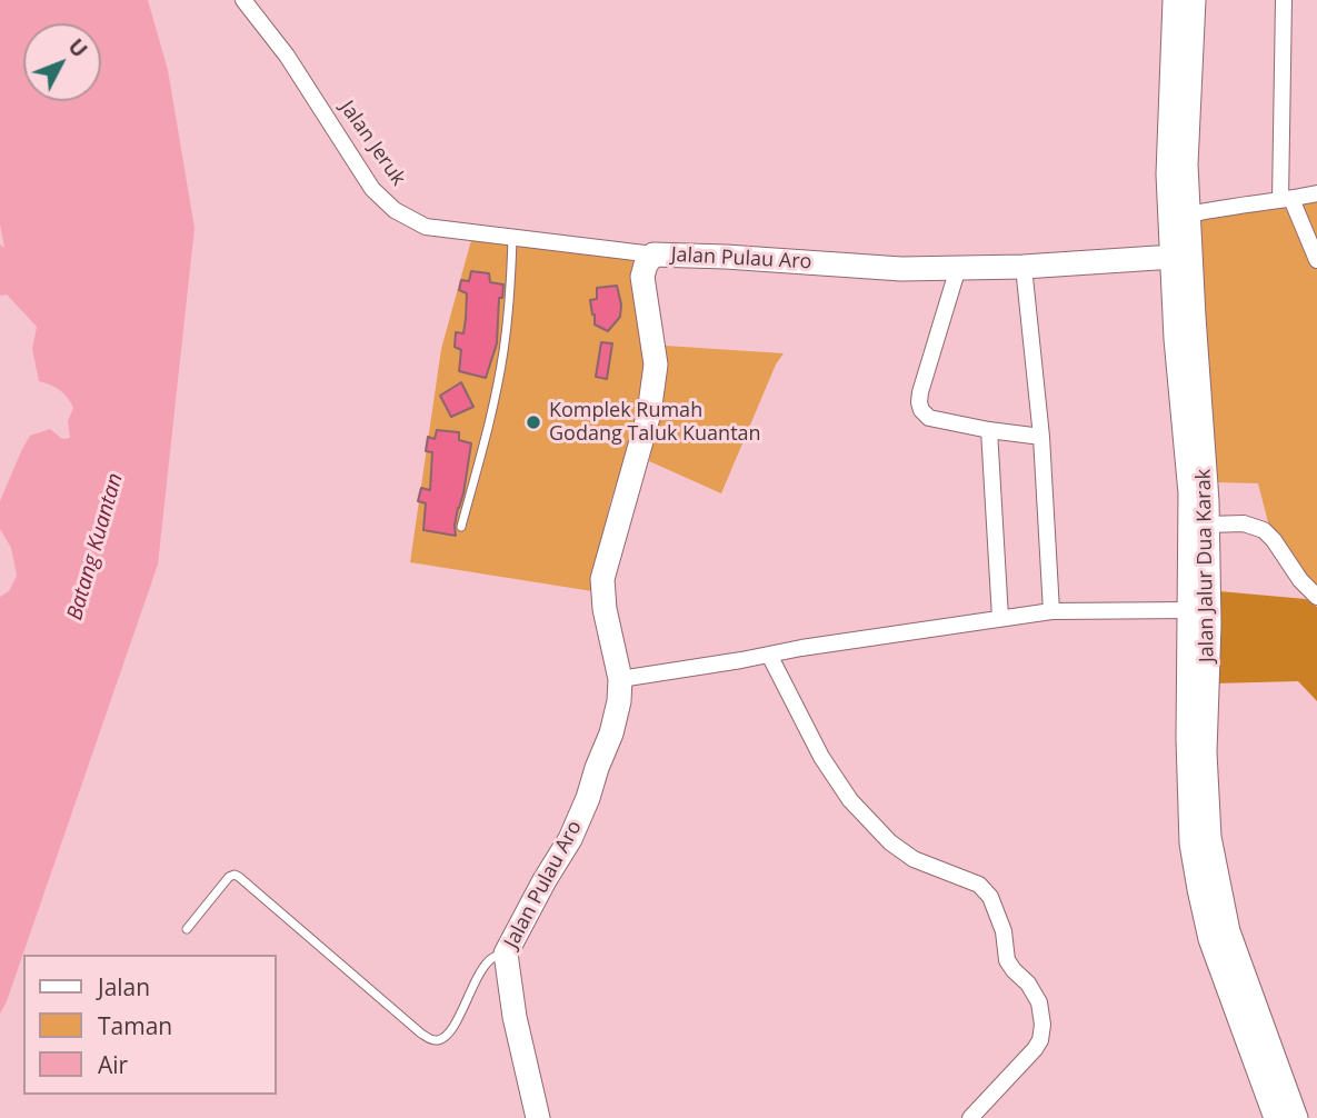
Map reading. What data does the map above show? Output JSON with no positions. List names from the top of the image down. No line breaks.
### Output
{"streets":{"main road":["Jalan Pulau Aro","Jalan Jalur Dua Karak"],"street":["Jalan Jeruk"]},"crossings":[["Jalan Jeruk","Jalan Pulau Aro"],["Jalan Pulau Aro","Jalan Jalur Dua Karak"]],"water":["Batang Kuantan"],"places":["Komplek Rumah Godang Taluk Kuantan"],"legend":["Jalan","Taman","Air"],"north":"top right"}
